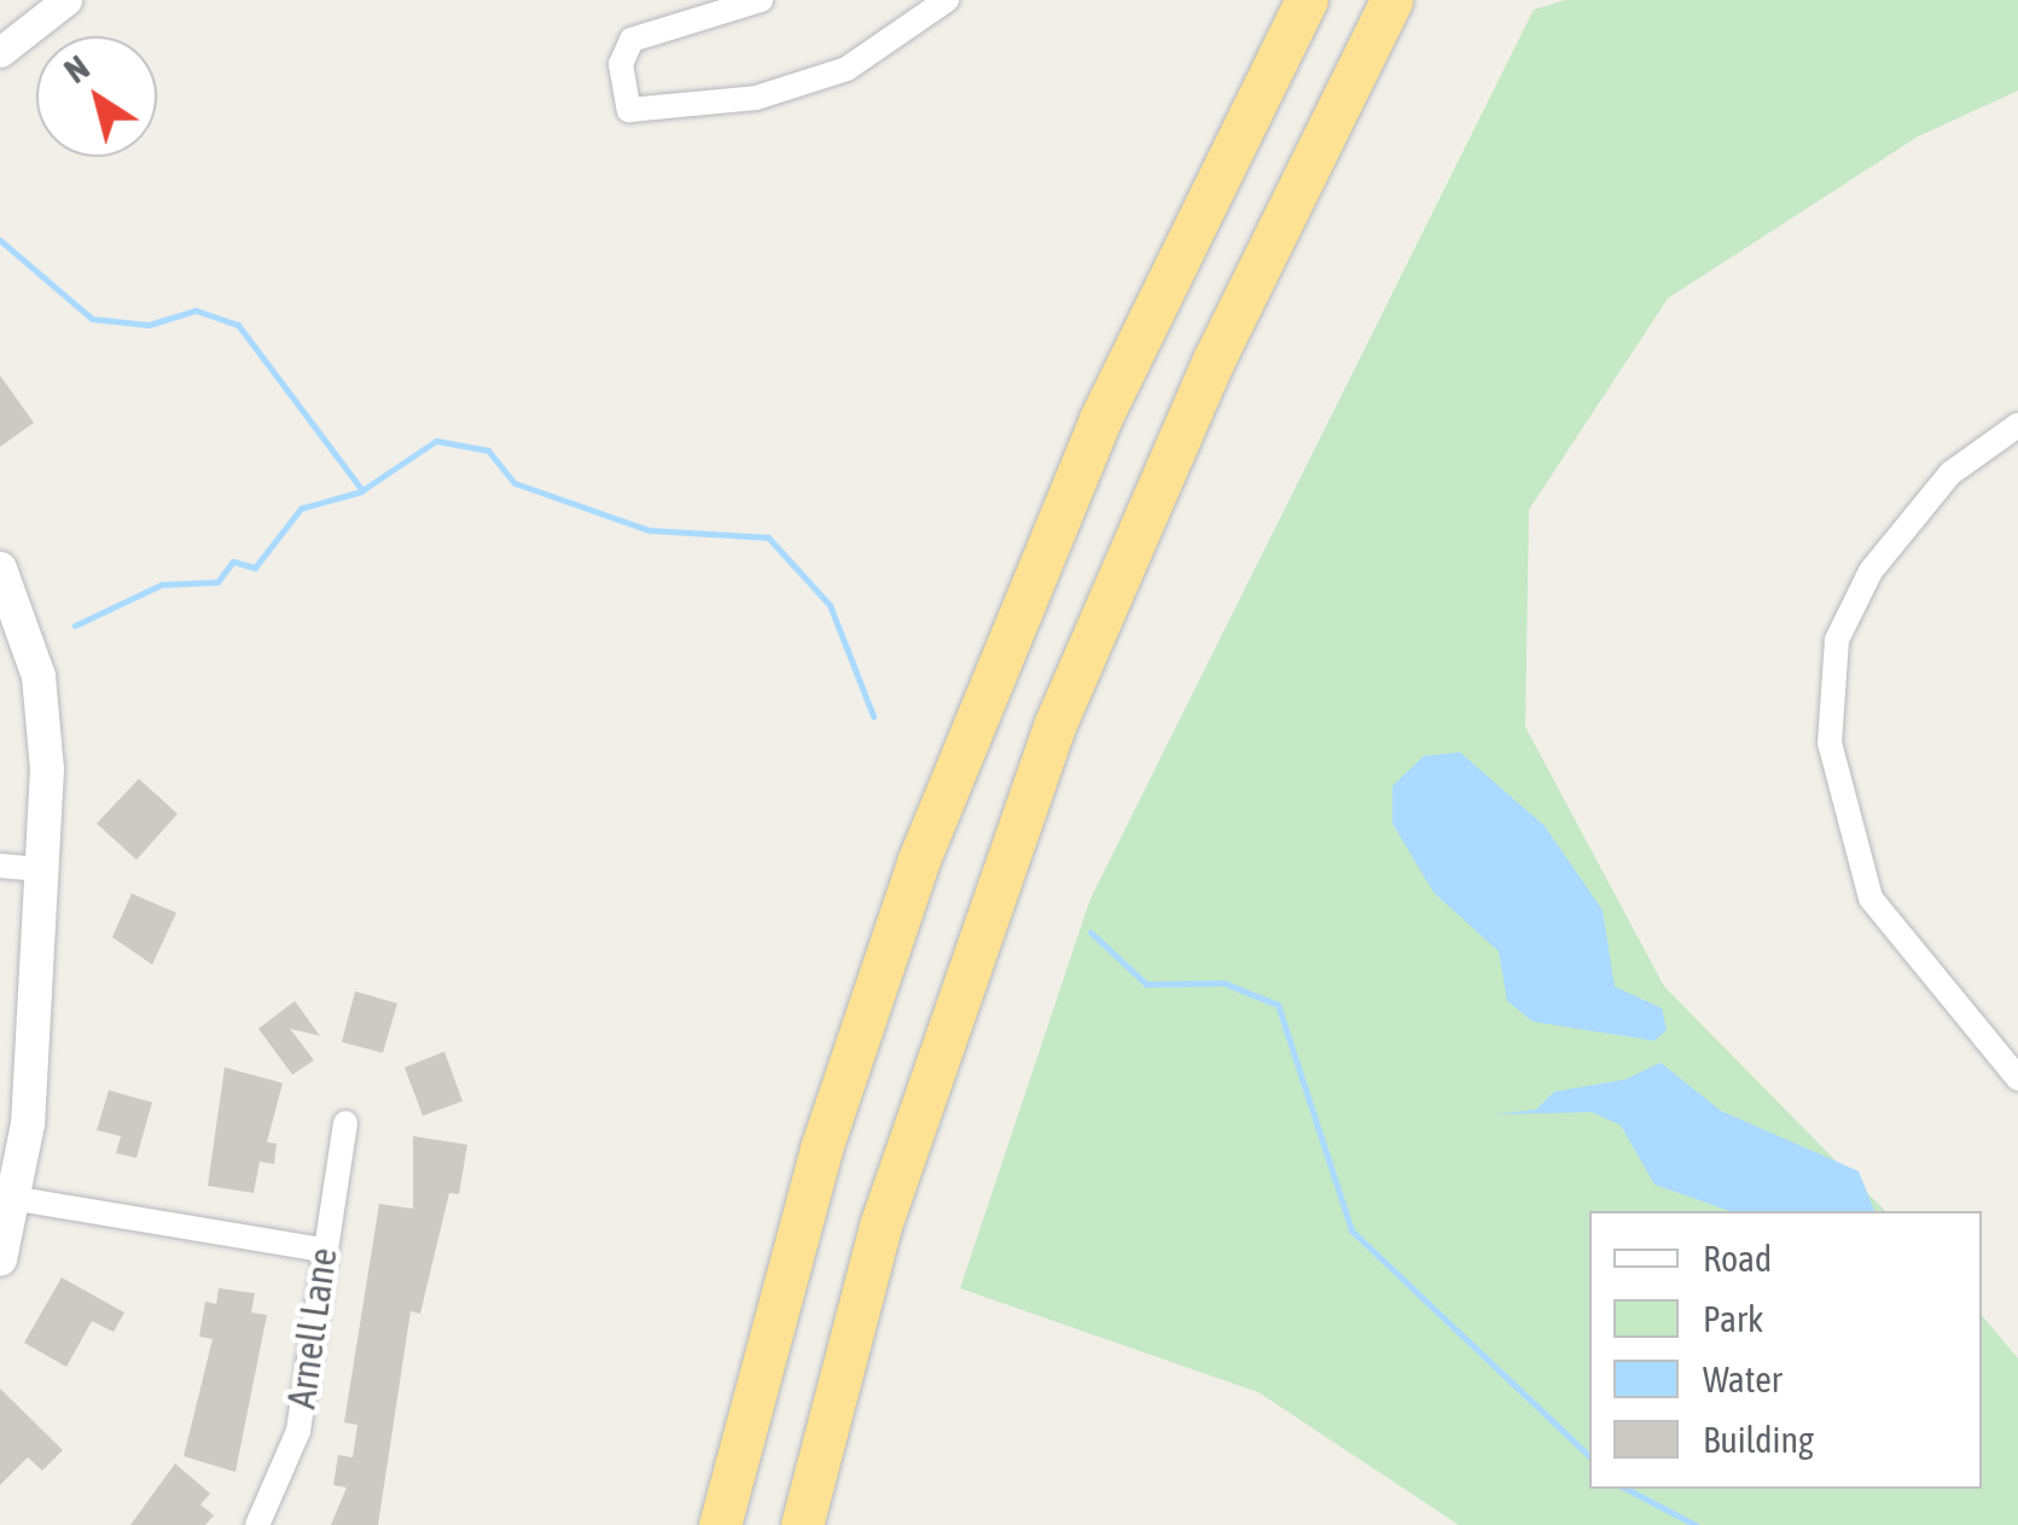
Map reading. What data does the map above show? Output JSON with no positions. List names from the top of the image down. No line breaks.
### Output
{"streets":{"street":["Arnell Lane"]},"legend":["Road","Park","Water","Building"],"north":"top left"}
